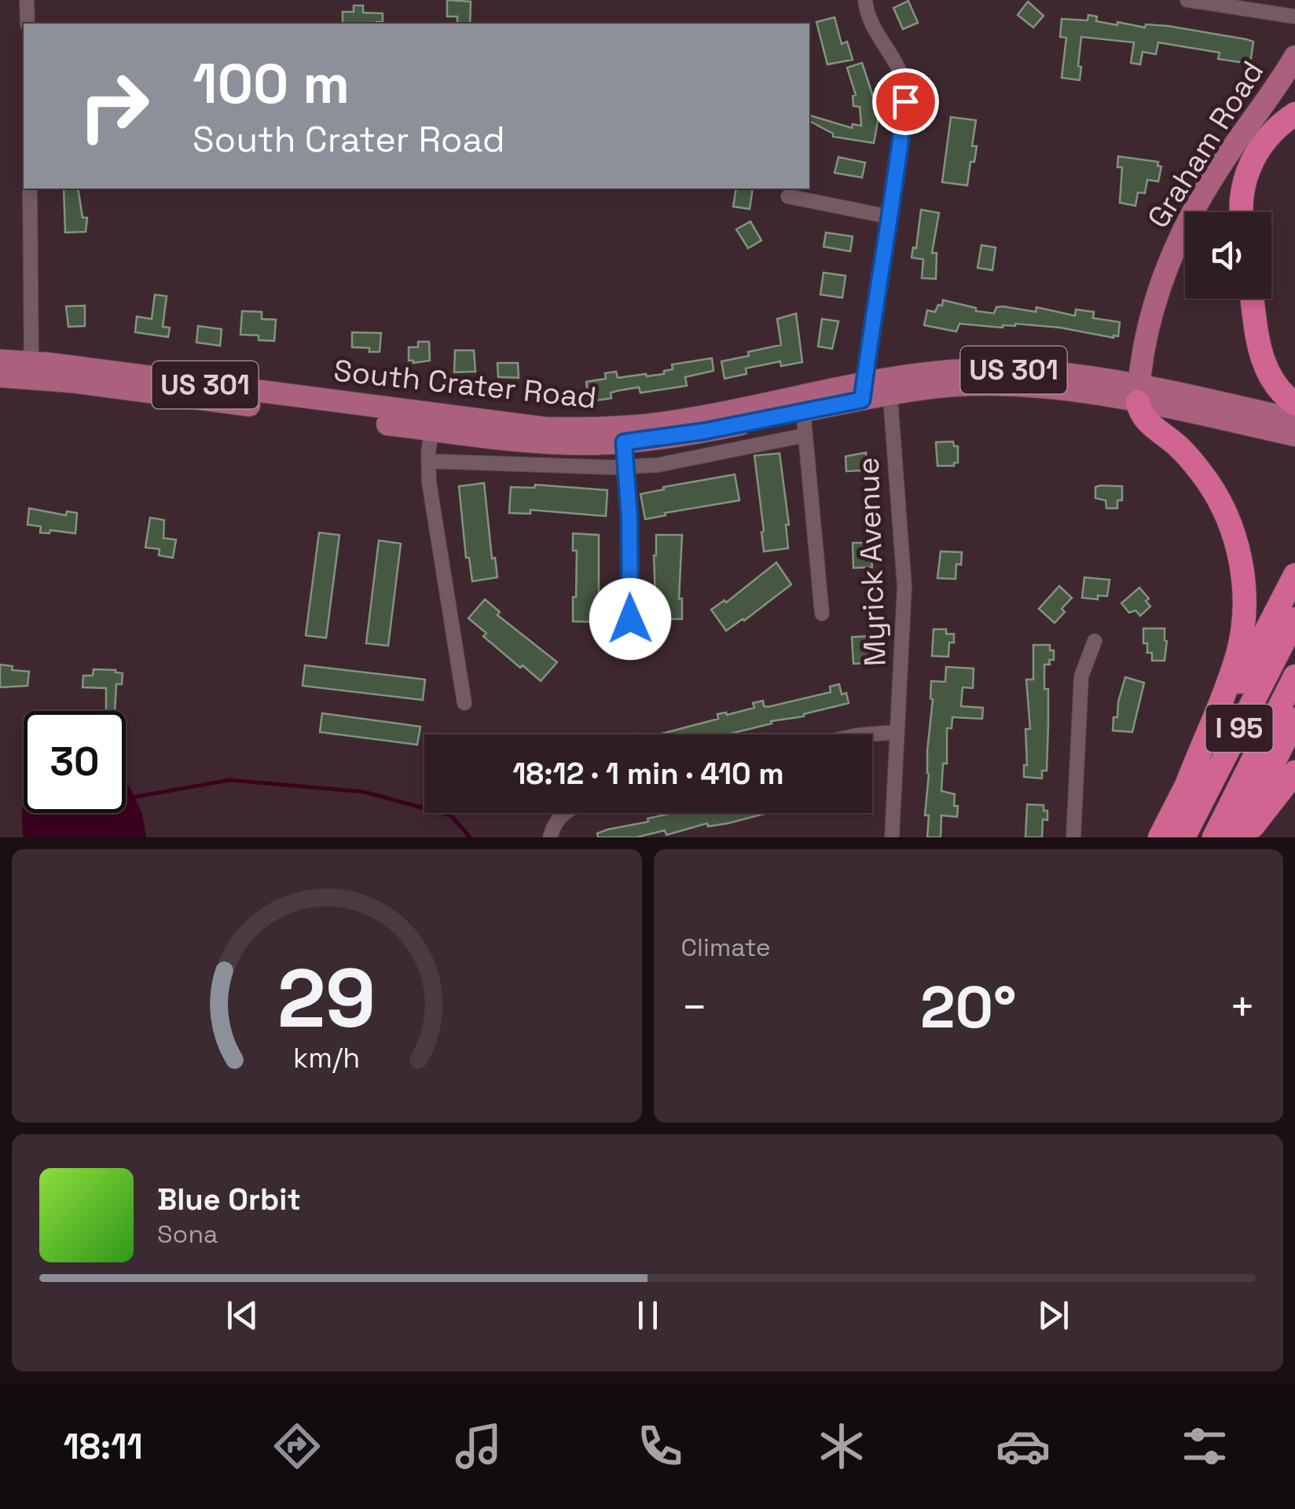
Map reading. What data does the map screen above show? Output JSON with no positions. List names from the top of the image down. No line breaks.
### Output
{"streets":{"highway":["I 95"],"main road":["Graham Road","US 301","South Crater Road"],"street":["Myrick Avenue"]},"crossings":[["Graham Road","South Crater Road"],["South Crater Road","Myrick Avenue"]],"page":{"turn":["100 m","South Crater Road"],"limit":"30","trip":"18:12 · 1 min · 410 m","tile":"Climate","heat":["−","20°","+"],"song":["Blue Orbit","Sona"],"tabs":"18:11","gauge":["29","km/h"]}}
